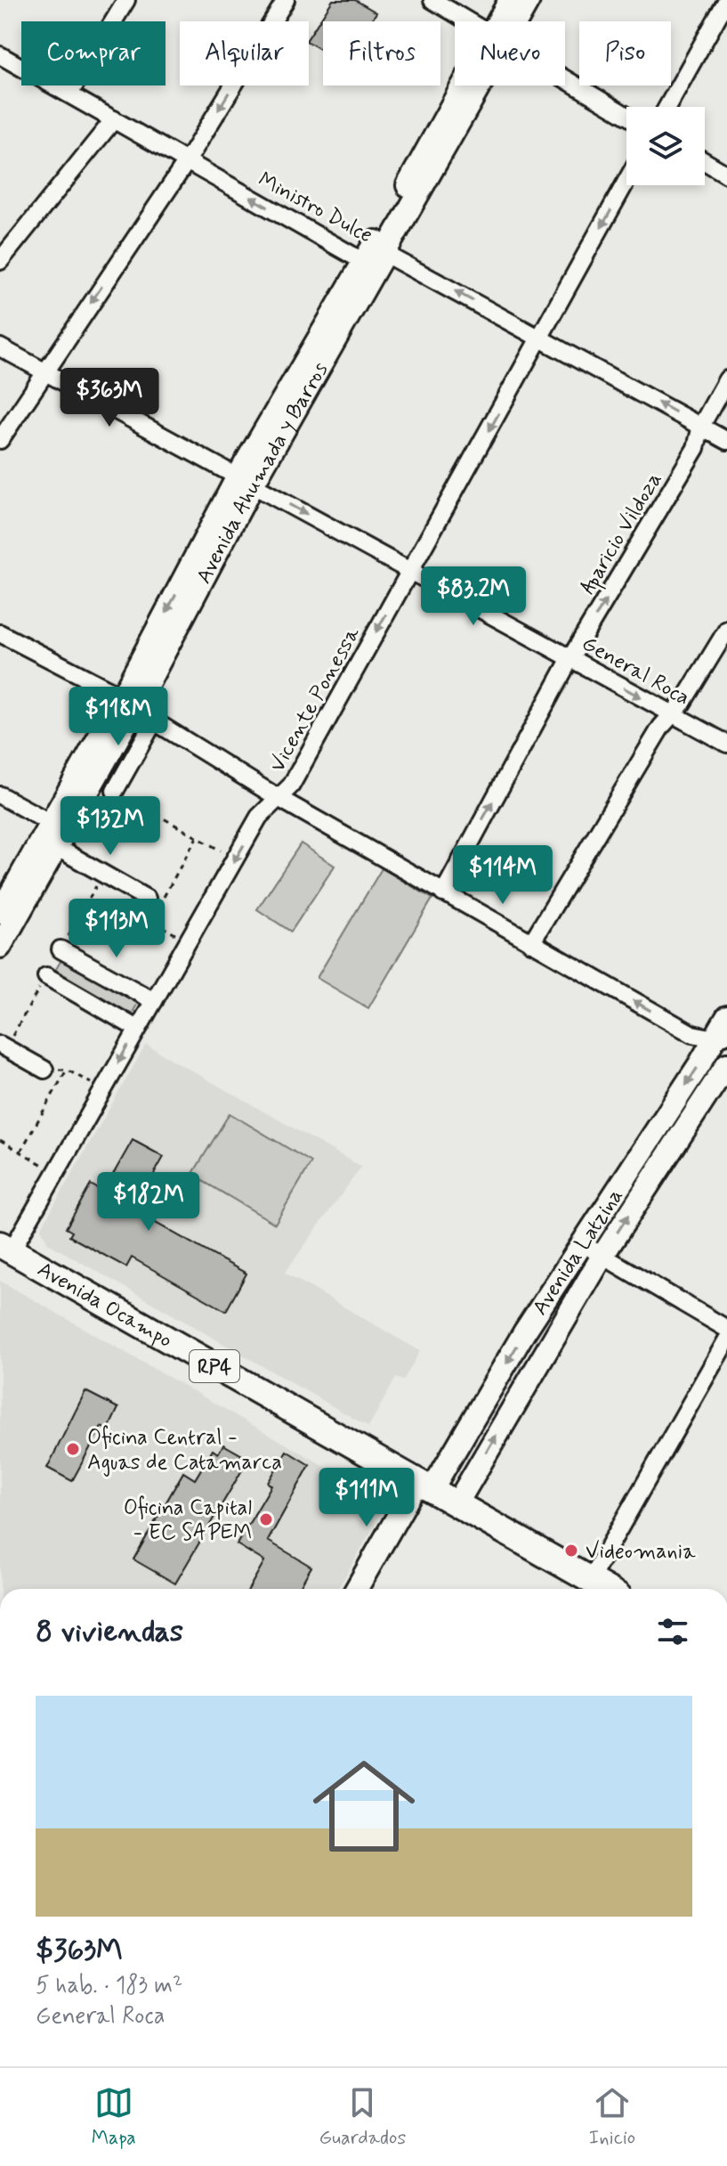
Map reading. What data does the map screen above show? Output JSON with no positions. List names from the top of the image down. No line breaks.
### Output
{"streets":{"main road":["Avenida Ahumada y Barros","Avenida Latzina","Avenida Ocampo","RP4"],"street":["Ministro Dulce","Aparicio Vildoza","General Roca","Vicente Ponessa"]},"crossings":[["Ministro Dulce","Avenida Ahumada y Barros"],["Ministro Dulce","Aparicio Vildoza"],["Ministro Dulce","Vicente Ponessa"],["Avenida Ahumada y Barros","General Roca"],["Aparicio Vildoza","General Roca"],["General Roca","Vicente Ponessa"],["Vicente Ponessa","Avenida Ocampo"],["Avenida Latzina","Avenida Ocampo"]],"one_way":["Ministro Dulce","General Roca","Vicente Ponessa"],"places":["Oficina Central - Aguas de Catamarca","Oficina Capital - EC SAPEM","Videomania"],"page":{"chip":["Comprar","Alquilar","Filtros","Nuevo","Piso"],"price":["$363M","$83.2M","$118M","$132M","$114M","$113M","$182M","$111M"],"heading":"8 viviendas","list":[{"name":"$363M","note":"5 hab. · 183 m² · General Roca"}],"tabs":["Mapa","Guardados","Inicio"]}}
